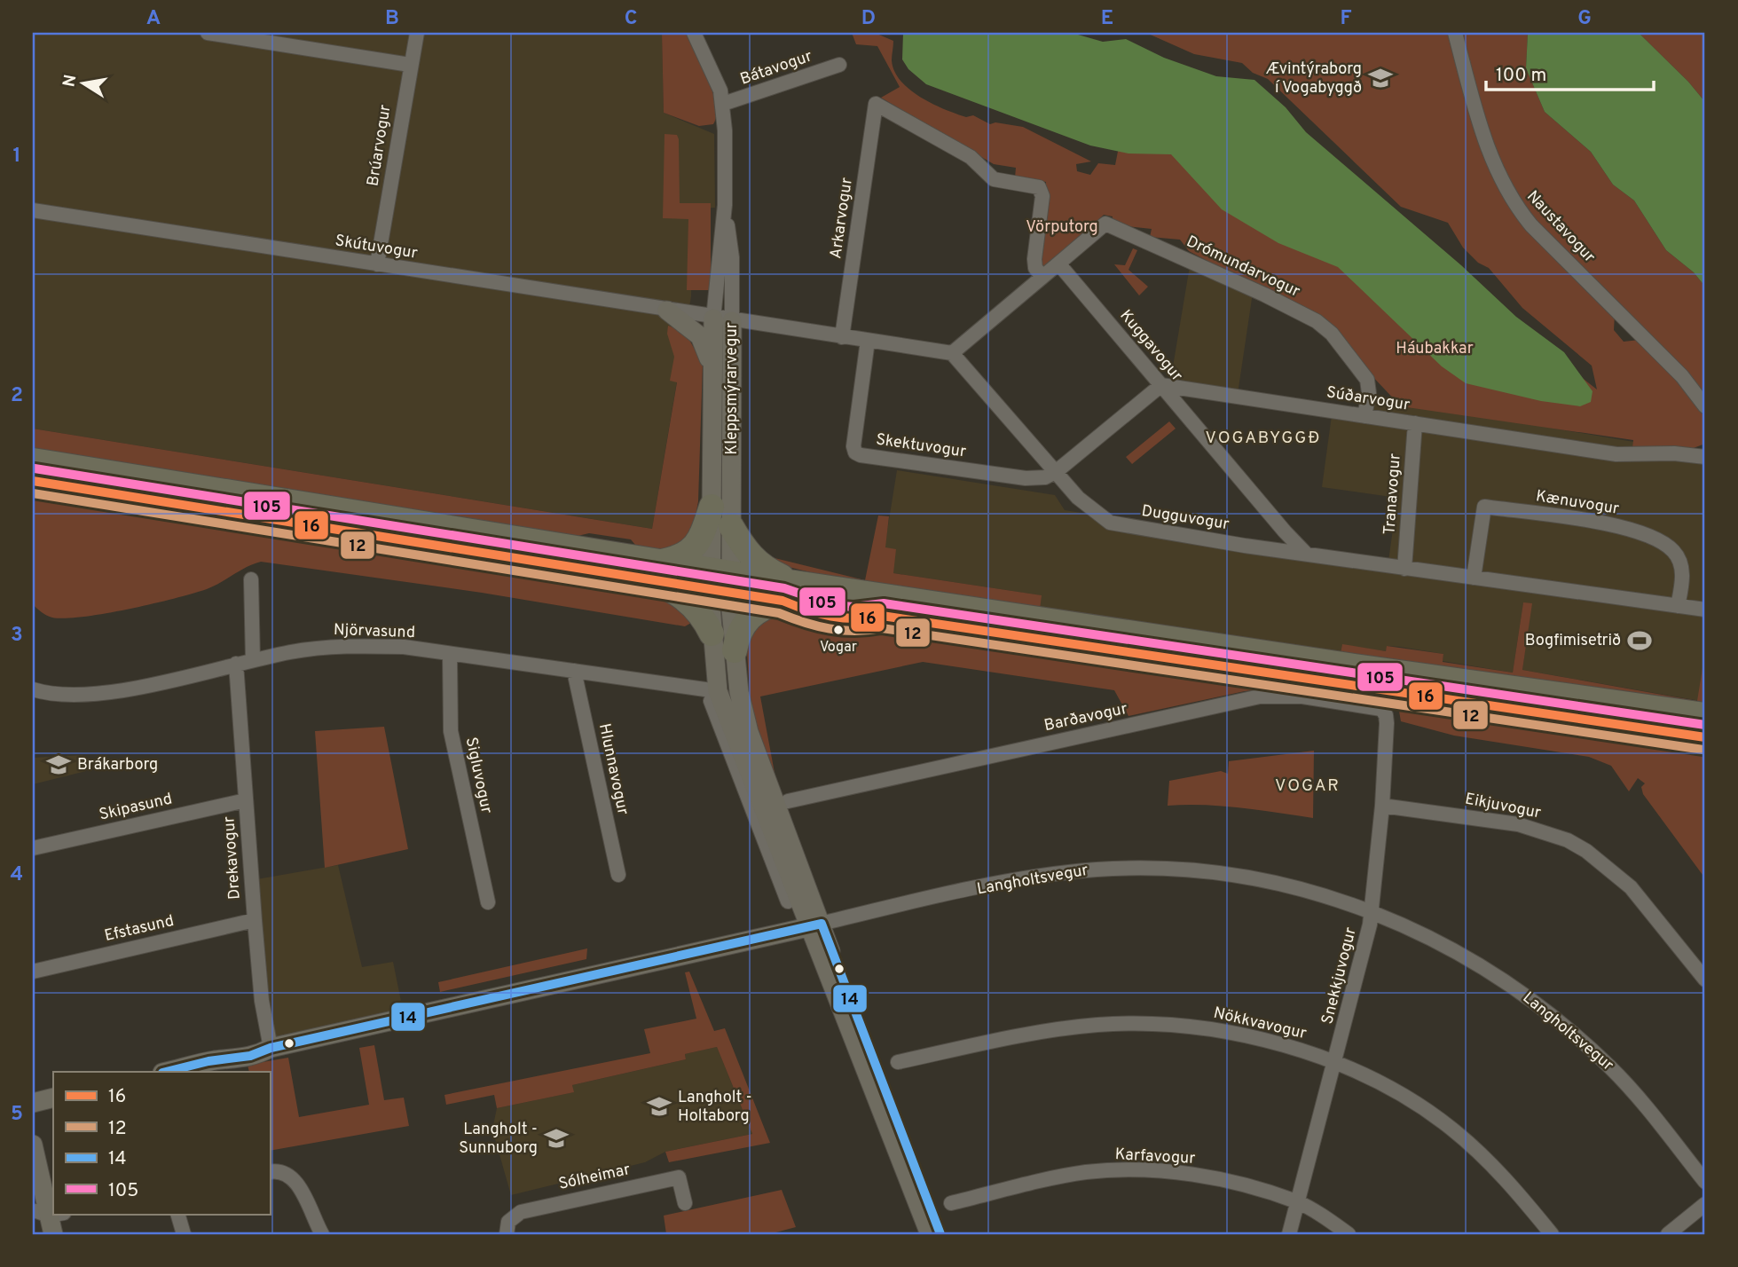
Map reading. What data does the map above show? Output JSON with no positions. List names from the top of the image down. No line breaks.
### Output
{"streets":{"street":["Bátavogur","Brúarvogur","Arkarvogur","Naustavogur","Skútuvogur","Drómundarvogur","Kuggavogur","Kleppsmýrarvegur","Súðarvogur","Skektuvogur","Tranavogur","Kænuvogur","Dugguvogur","Njörvasund","Barðavogur","Hlunnavogur","Sigluvogur","Eikjuvogur","Skipasund","Drekavogur","Langholtsvegur","Efstasund","Snekkjuvogur","Nökkvavogur","Karfavogur","Sólheimar"]},"crossings":[["Bátavogur","Kleppsmýrarvegur"],["Brúarvogur","Skútuvogur"],["Skútuvogur","Kleppsmýrarvegur"],["Drómundarvogur","Kuggavogur"],["Drómundarvogur","Súðarvogur"],["Kuggavogur","Súðarvogur"],["Kuggavogur","Dugguvogur"],["Súðarvogur","Tranavogur"],["Skektuvogur","Dugguvogur"],["Tranavogur","Dugguvogur"],["Kænuvogur","Dugguvogur"],["Njörvasund","Hlunnavogur"],["Njörvasund","Sigluvogur"],["Njörvasund","Drekavogur"],["Barðavogur","Snekkjuvogur"],["Eikjuvogur","Snekkjuvogur"],["Skipasund","Drekavogur"],["Drekavogur","Langholtsvegur"],["Drekavogur","Efstasund"],["Langholtsvegur","Snekkjuvogur"],["Snekkjuvogur","Nökkvavogur"],["Snekkjuvogur","Karfavogur"]],"districts":["VOGABYGGÐ","VOGAR"],"parks":["Vörputorg","Háubakkar"],"places":{"school or university":["Ævintýraborg í Vogabyggð","Brákarborg","Langholt - Holtaborg","Langholt - Sunnuborg"],"other":["Vogar"],"sports":["Bogfimisetrið"]},"lines":["transit line 105","transit line 16","transit line 12","transit line 14"],"legend":["16","12","14","105"],"scale_bar":"100 m","north":"left","grid":{"columns":["A","B","C","D","E","F","G"],"rows":["1","2","3","4","5"]}}
